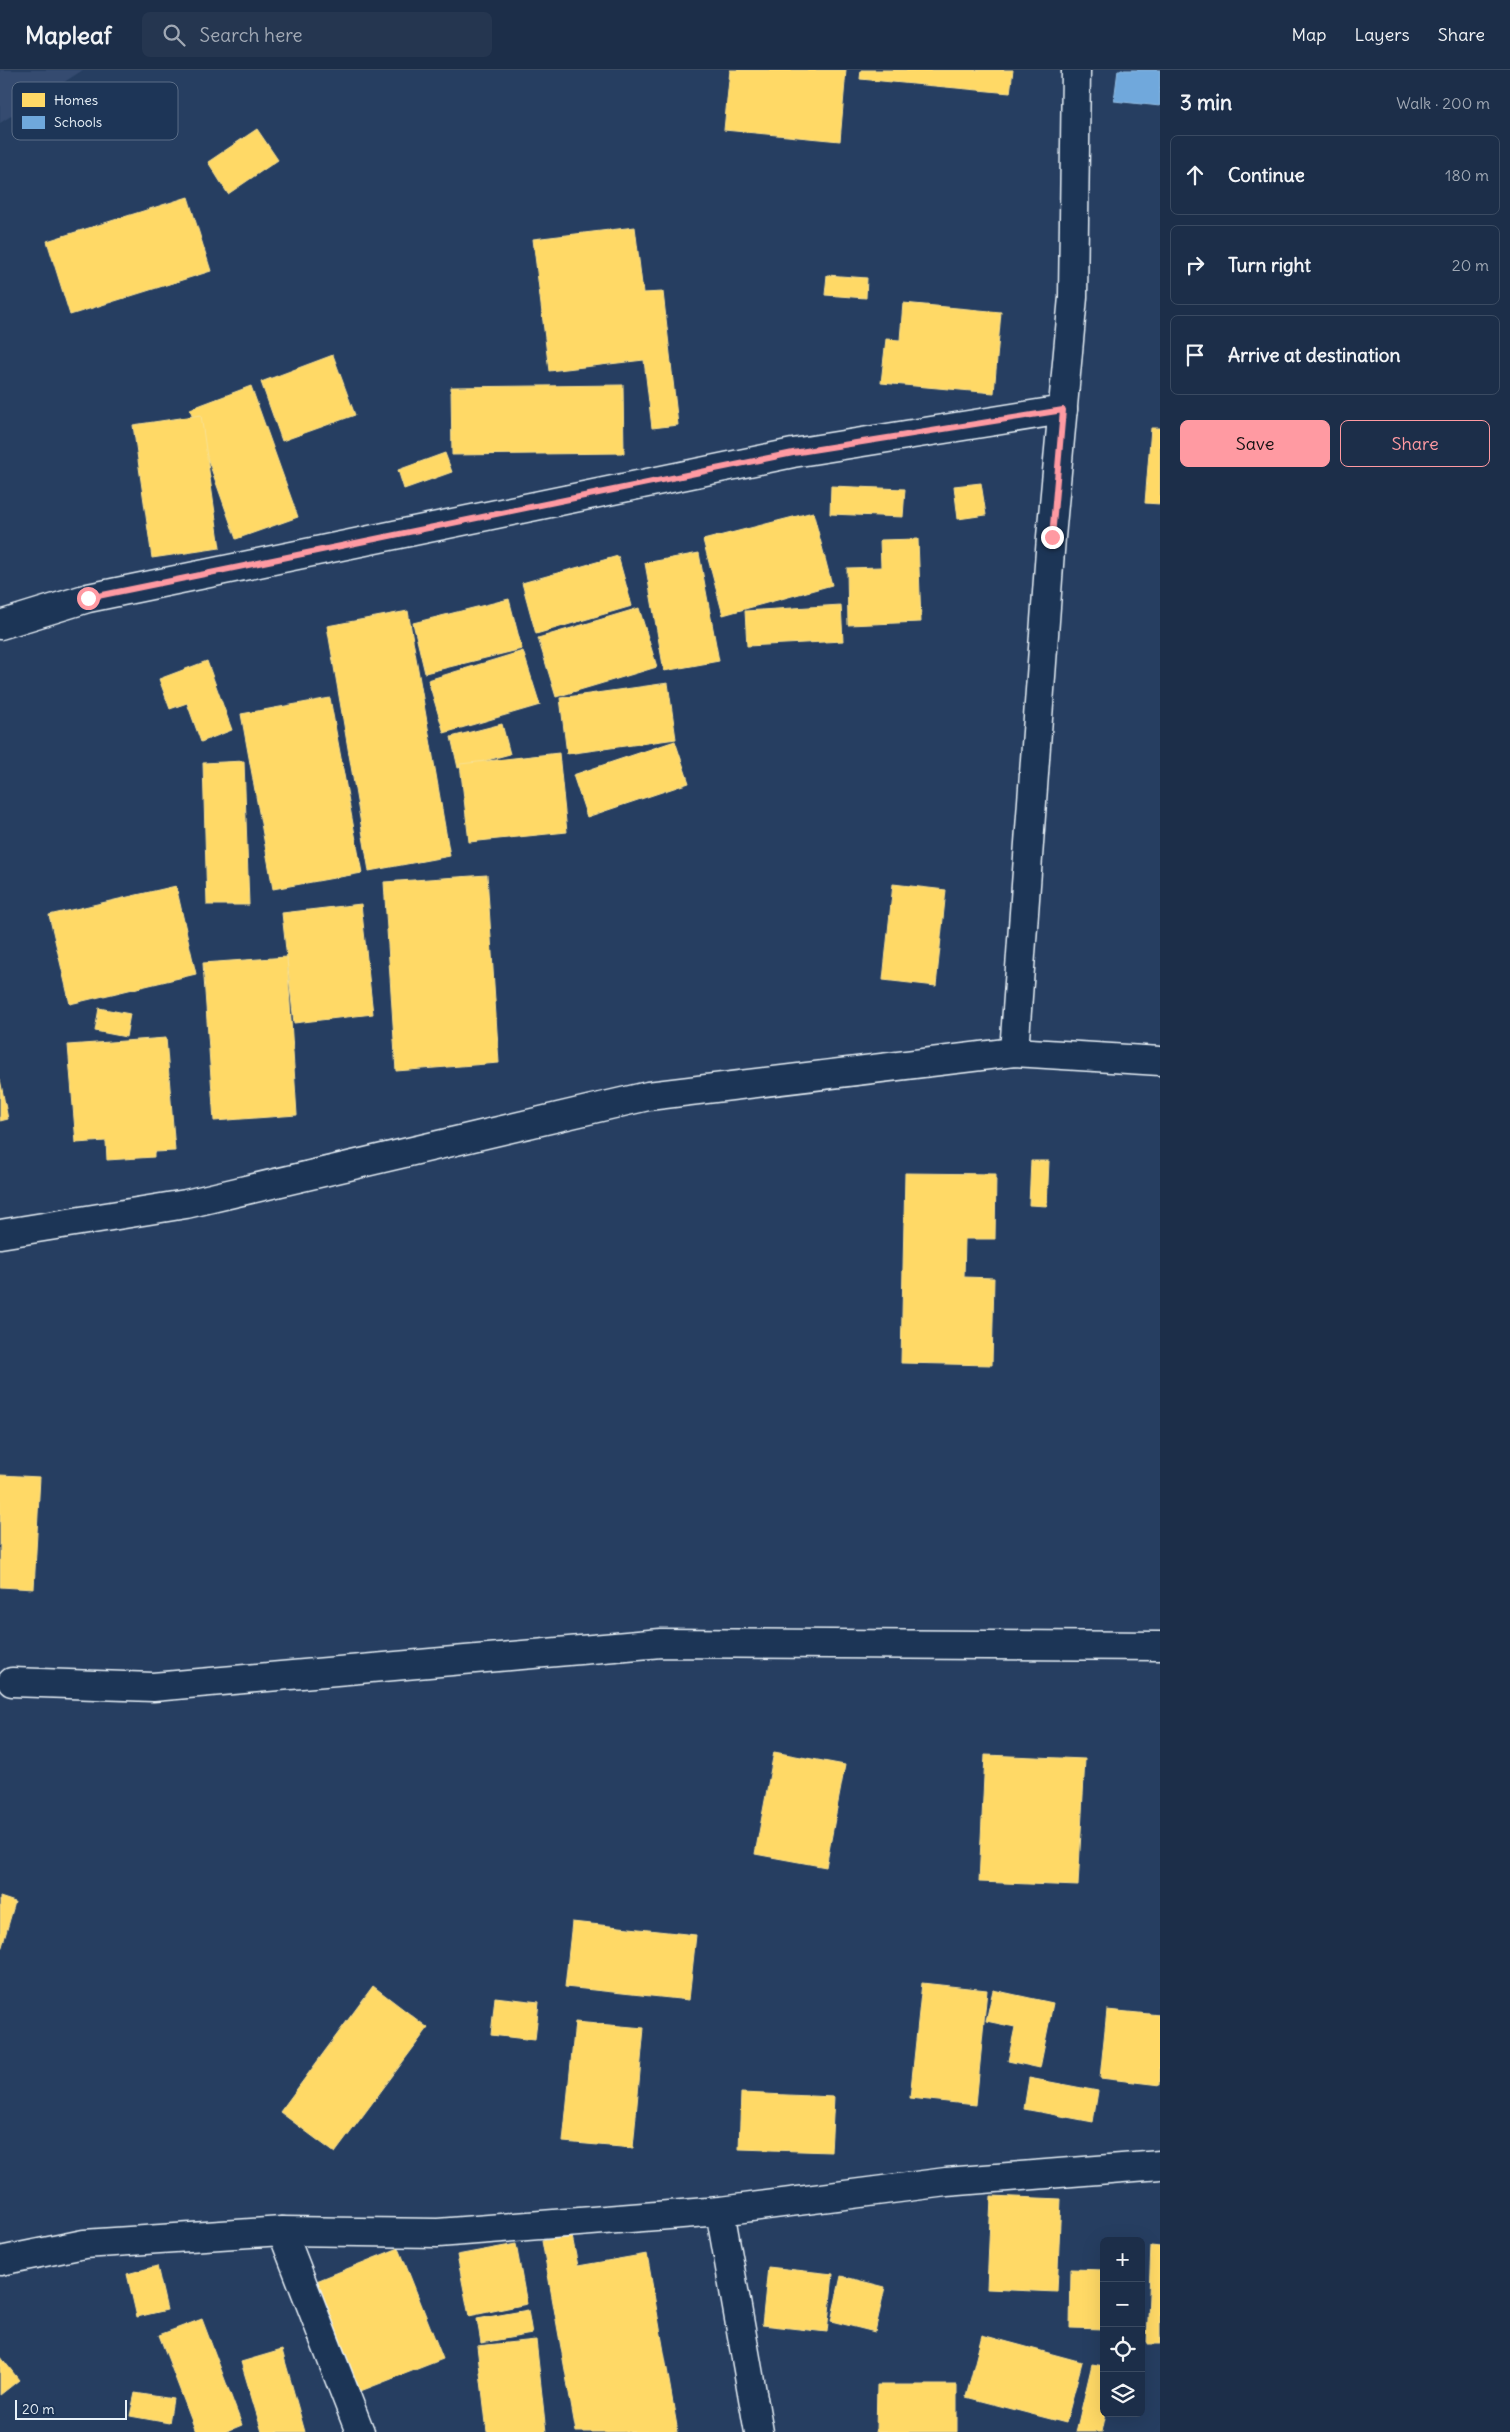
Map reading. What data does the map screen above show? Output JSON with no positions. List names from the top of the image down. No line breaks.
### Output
{"legend":["Homes","Schools"],"scale_bar":"20 m","page":{"header":"Mapleaf","search":"Search here","nav":["Map","Layers","Share"],"heading":["3 min","Walk · 200 m"],"list":[["Continue","180 m"],["Turn right","20 m"],"Arrive at destination"],"buttons":["Save","Share"],"map_buttons":["+","−"],"scale":"20 m"}}
